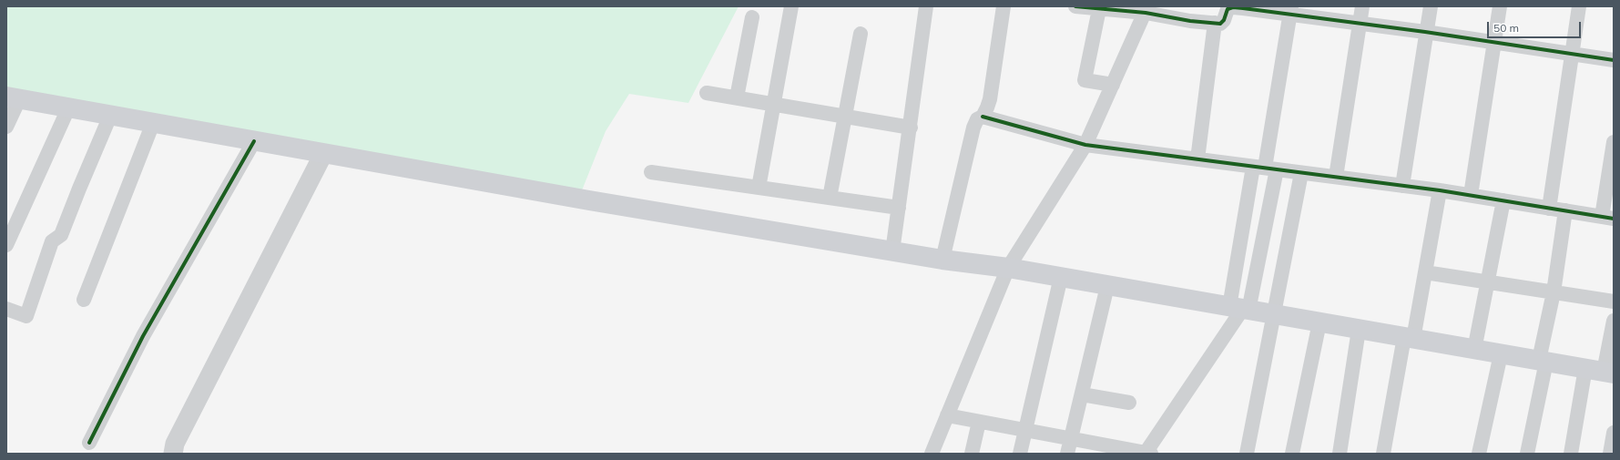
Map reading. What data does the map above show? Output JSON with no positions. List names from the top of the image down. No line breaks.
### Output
{"scale_bar":"50 m"}
